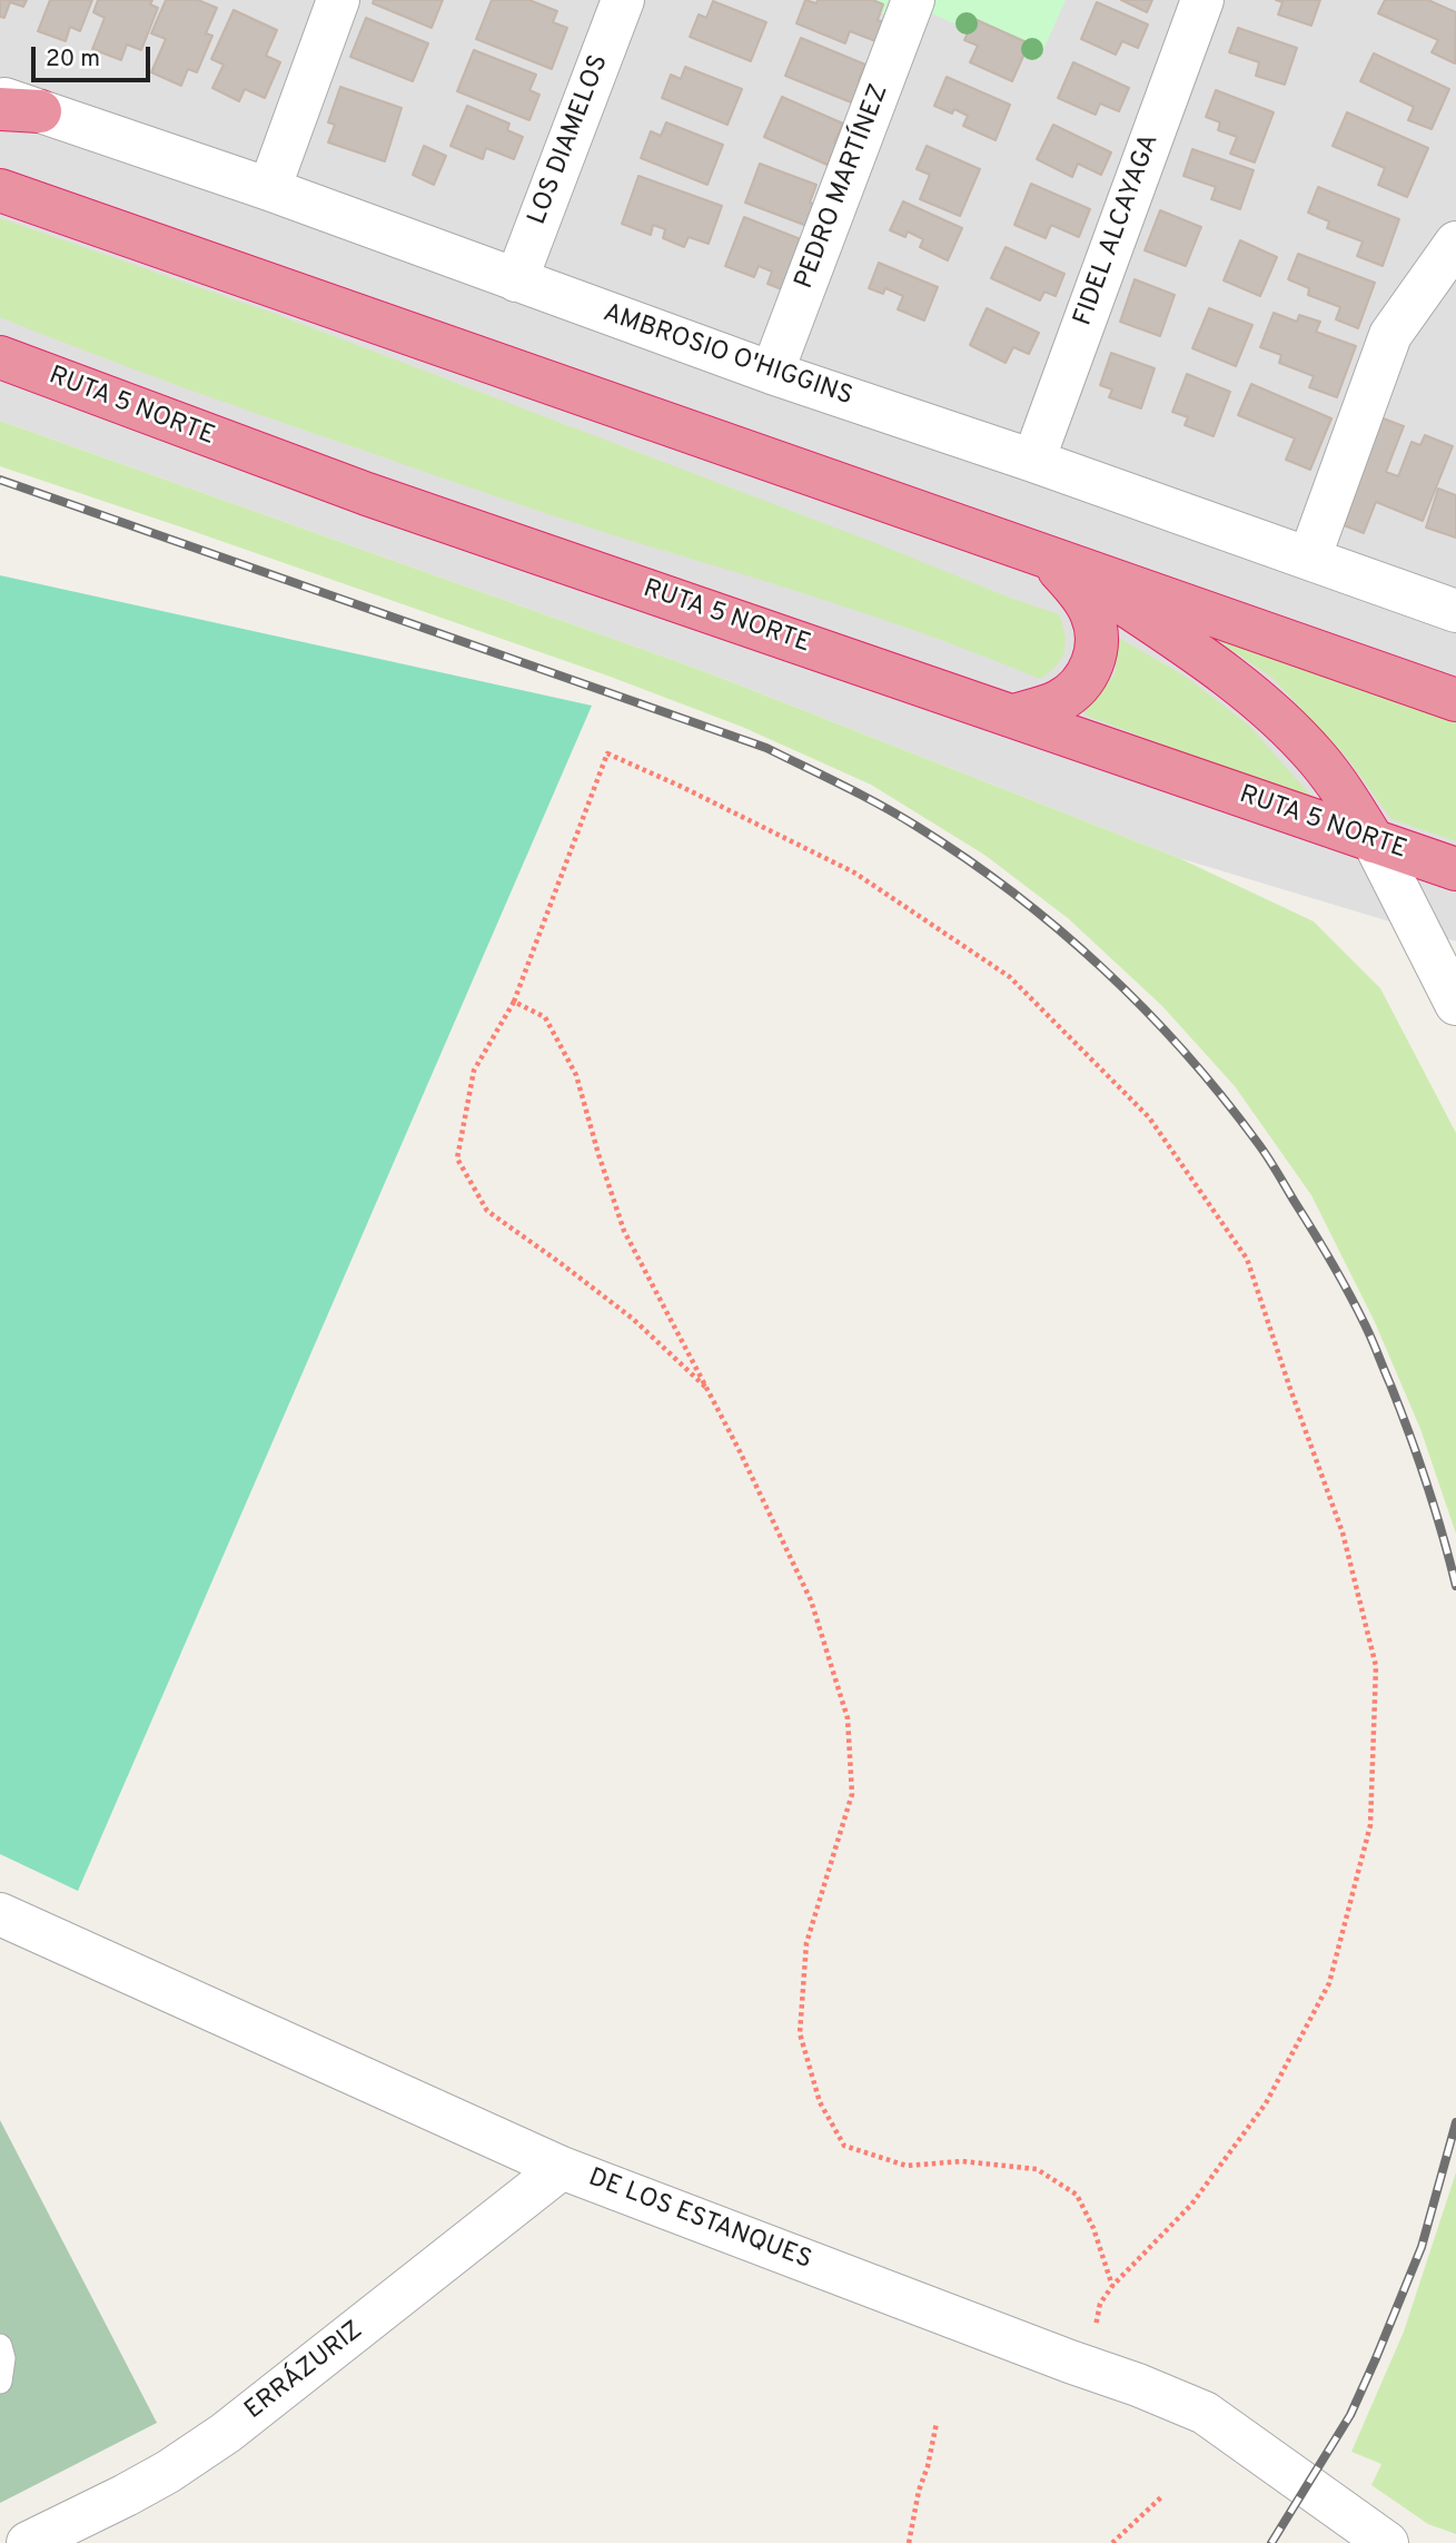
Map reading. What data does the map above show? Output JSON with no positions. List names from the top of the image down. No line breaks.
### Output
{"streets":{"highway":["RUTA 5 NORTE"],"street":["LOS DIAMELOS","PEDRO MARTÍNEZ","FIDEL ALCAYAGA","AMBROSIO O'HIGGINS","DE LOS ESTANQUES","ERRÁZURIZ"]},"crossings":[["LOS DIAMELOS","AMBROSIO O'HIGGINS"],["PEDRO MARTÍNEZ","AMBROSIO O'HIGGINS"],["FIDEL ALCAYAGA","AMBROSIO O'HIGGINS"],["DE LOS ESTANQUES","ERRÁZURIZ"]],"scale_bar":"20 m"}
